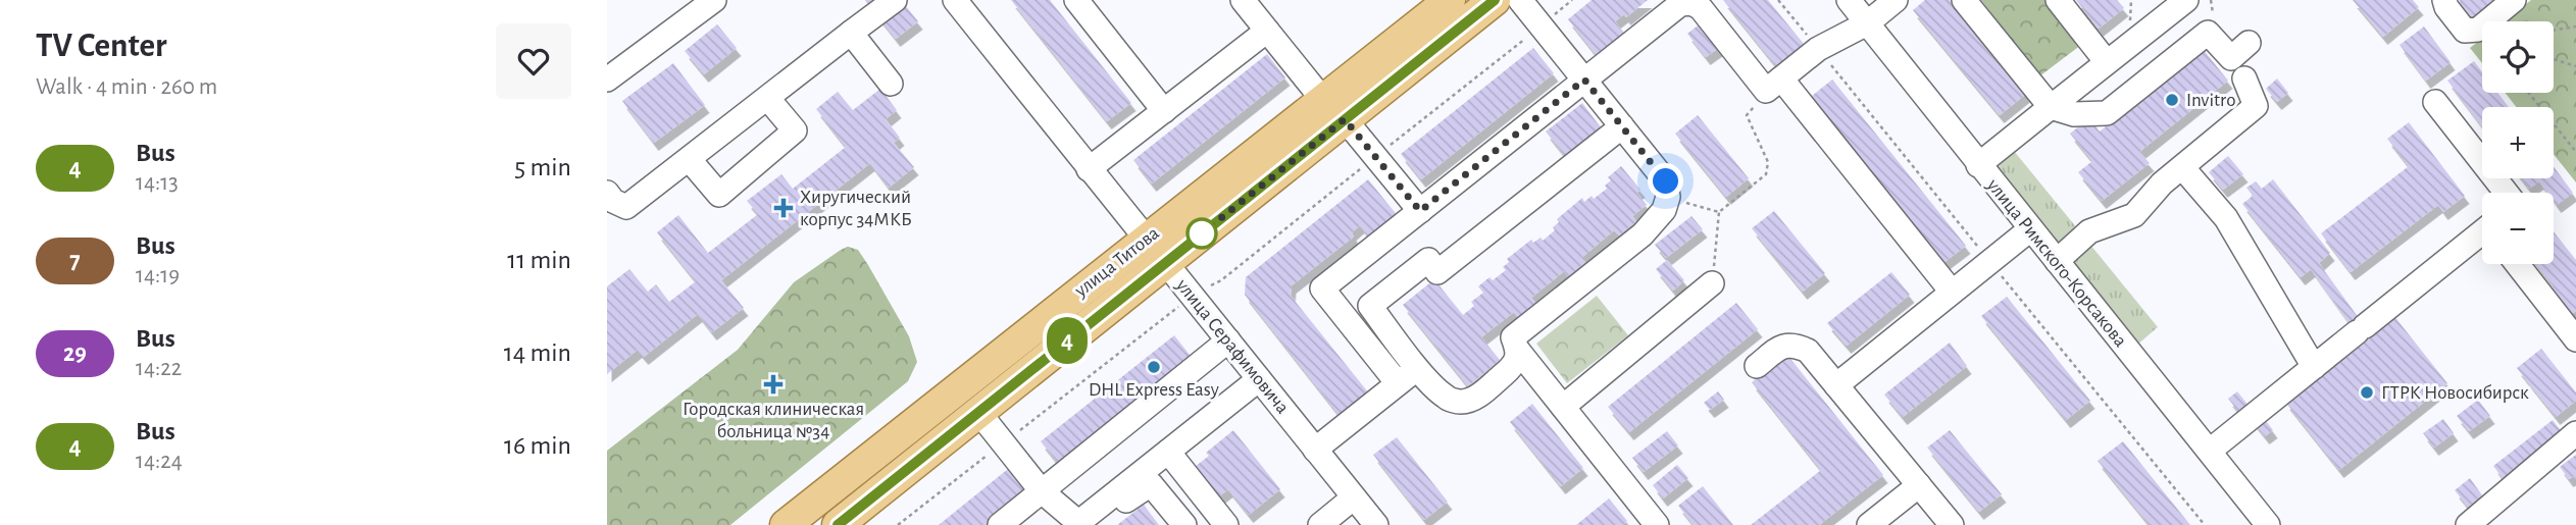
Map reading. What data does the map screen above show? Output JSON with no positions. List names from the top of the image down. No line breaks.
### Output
{"streets":{"main road":["улица Титова"],"street":["улица Римского-Корсакова","улица Серафимовича"]},"crossings":[["улица Титова","улица Серафимовича"]],"places":{"other":["Invitro","DHL Express Easy","ГТРК Новосибирск"],"health":["Хиругический корпус 34МКБ","Городская клиническая больница №34"]},"lines":["bus line 4"],"page":{"heading":["TV Center","Walk · 4 min · 260 m"],"on_map":"4","map_buttons":["+","−"],"list":[{"mark":"4","name":"Bus","note":"14:13","value":"5 min"},{"mark":"7","name":"Bus","note":"14:19","value":"11 min"},{"mark":"29","name":"Bus","note":"14:22","value":"14 min"},{"mark":"4","name":"Bus","note":"14:24","value":"16 min"}]}}
